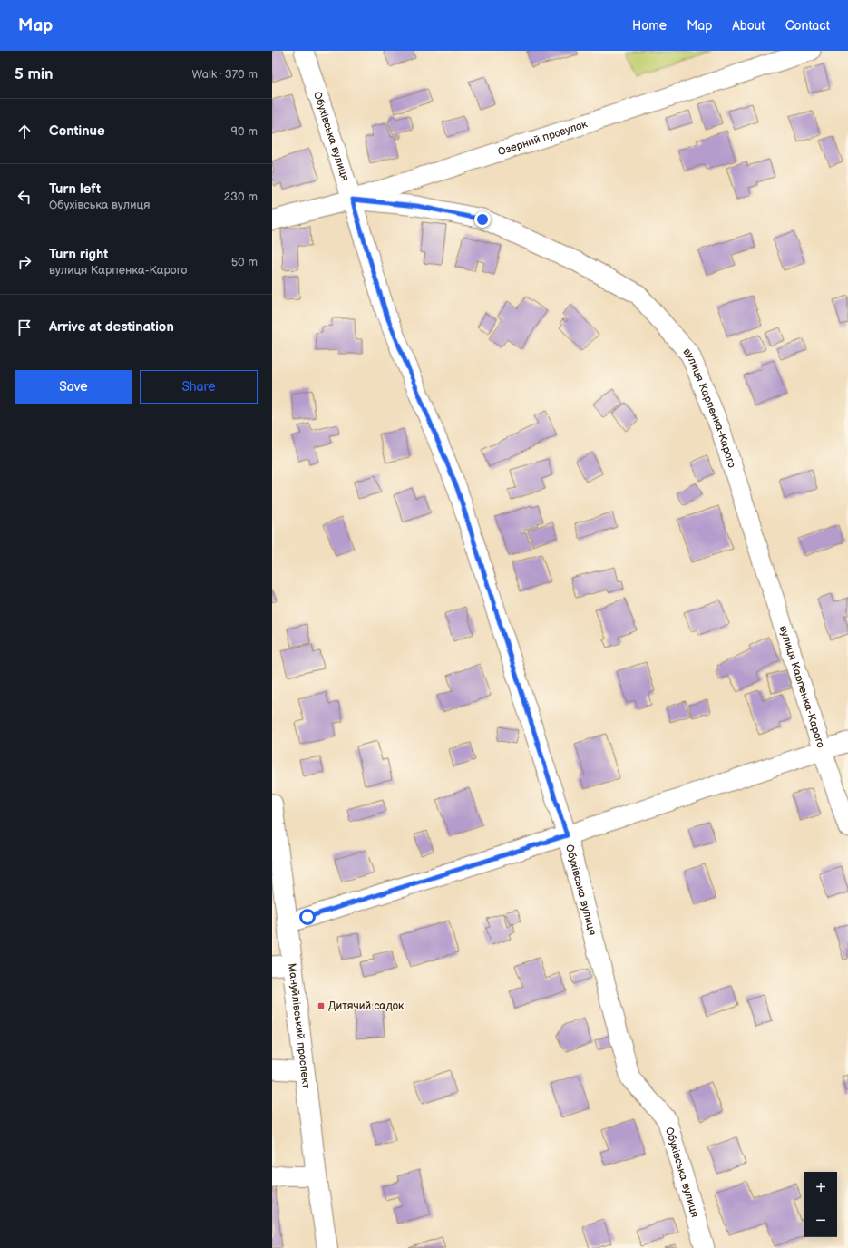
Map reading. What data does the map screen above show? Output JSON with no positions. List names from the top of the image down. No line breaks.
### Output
{"streets":{"main road":["Мануйлівський проспект"],"street":["Обухівська вулиця","Озерний провулок","вулиця Карпенка-Карого"]},"crossings":[["Обухівська вулиця","Озерний провулок"],["Обухівська вулиця","вулиця Карпенка-Карого"],["Озерний провулок","вулиця Карпенка-Карого"]],"places":{"transit":["Дитячий садок"]},"page":{"header":"Map","nav":["Home","Map","About","Contact"],"heading":["5 min","Walk · 370 m"],"list":[["Continue","90 m"],["Turn left","Обухівська вулиця","230 m"],["Turn right","вулиця Карпенка-Карого","50 m"],"Arrive at destination"],"buttons":["Save","Share"],"map_buttons":["+","−"]}}
